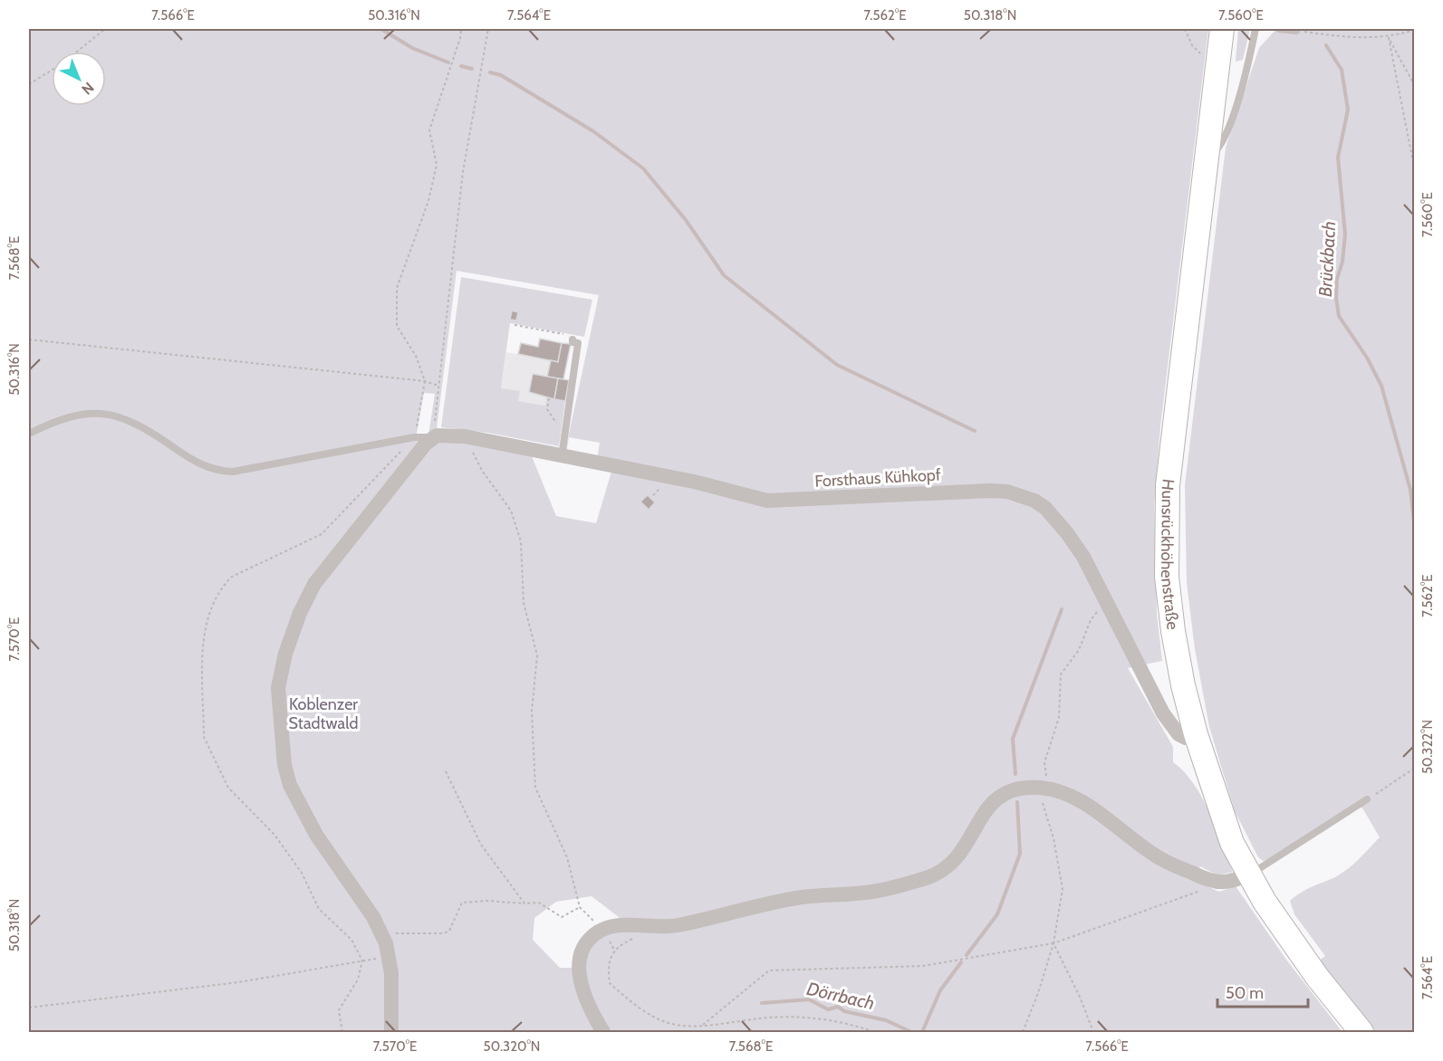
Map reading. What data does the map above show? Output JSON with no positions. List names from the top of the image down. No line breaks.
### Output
{"streets":{"main road":["Hunsrückhöhenstraße"],"street":["Forsthaus Kühkopf"]},"crossings":[["Forsthaus Kühkopf","Hunsrückhöhenstraße"]],"water":["Brückbach","Dörrbach"],"parks":["Koblenzer Stadtwald"],"scale_bar":"50 m","north":"bottom right","coordinates":["7.566°E","50.316°N","7.564°E","7.562°E","50.318°N","7.560°E","7.568°E","7.570°E","50.322°N","50.320°N"]}
